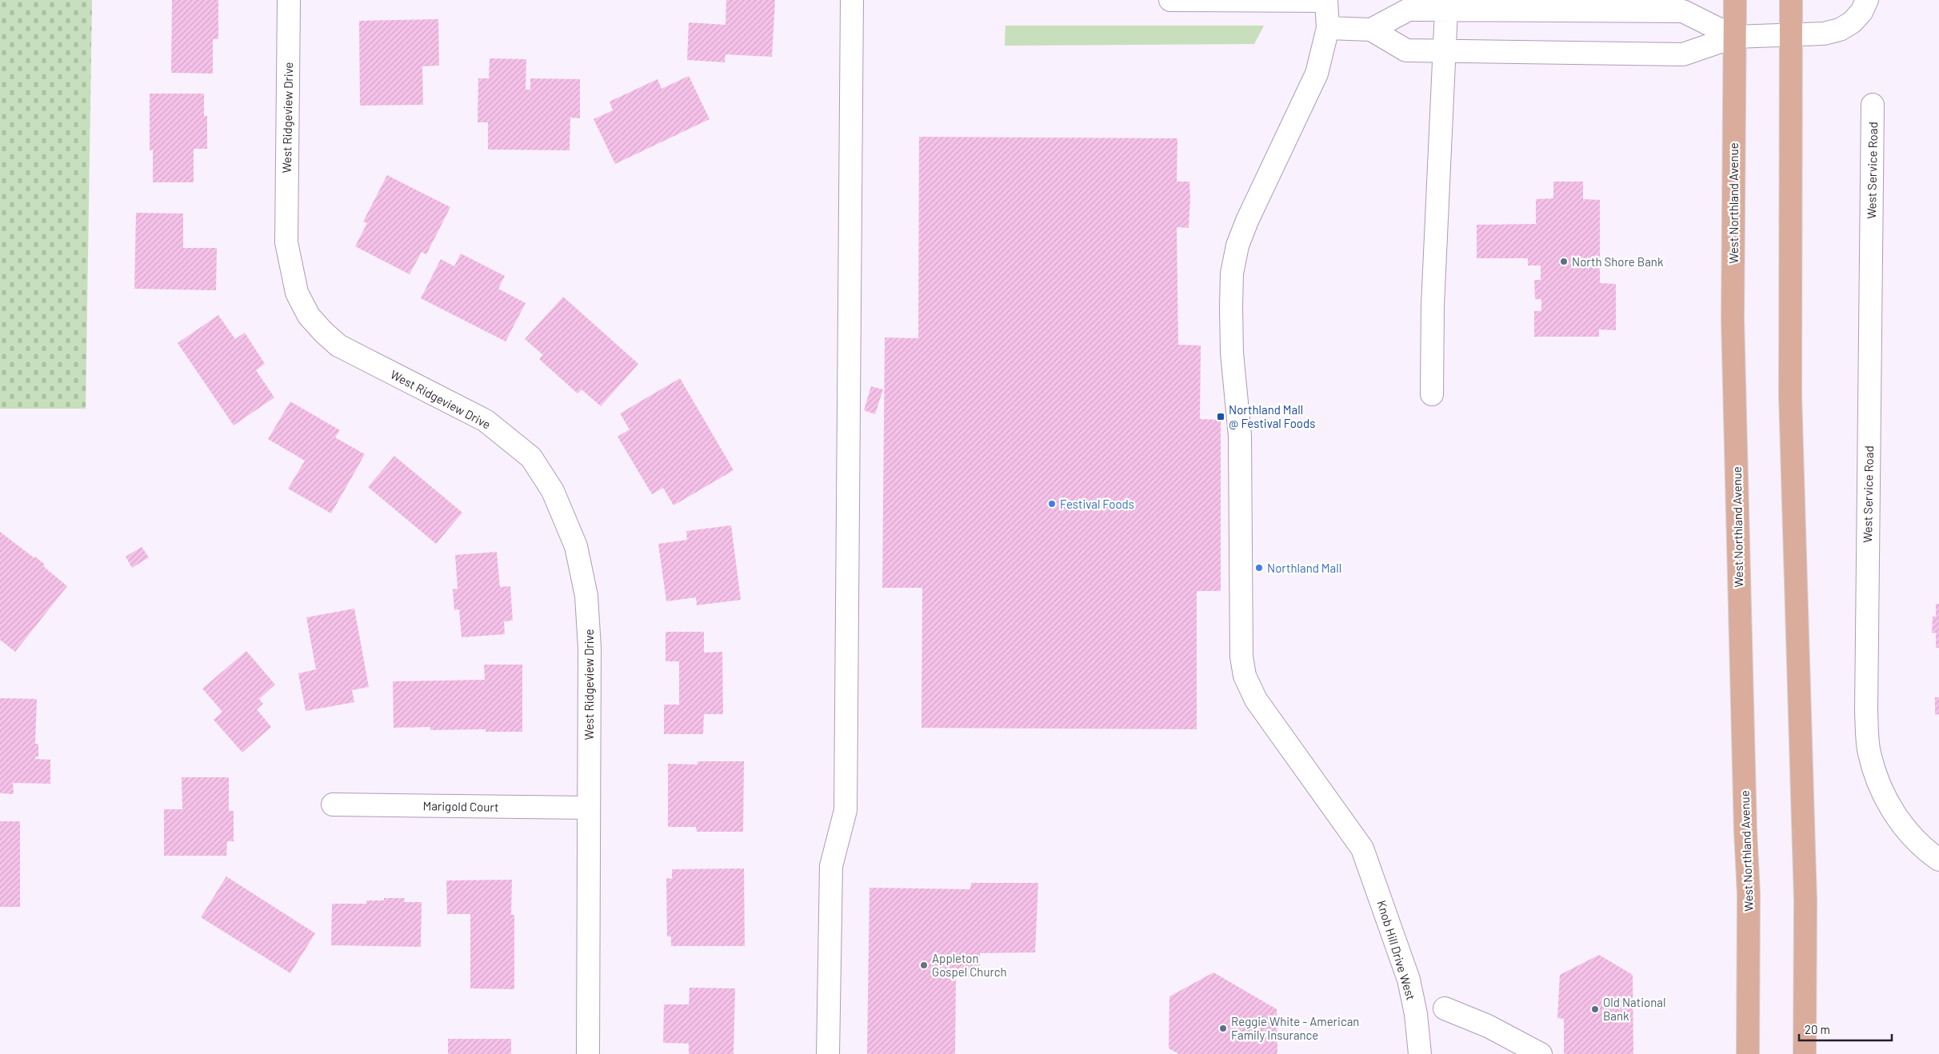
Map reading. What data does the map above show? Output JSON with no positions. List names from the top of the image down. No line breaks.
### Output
{"streets":{"main road":["West Northland Avenue"],"street":["West Ridgeview Drive","West Service Road","Marigold Court","Knob Hill Drive West"]},"crossings":[["West Ridgeview Drive","Marigold Court"]],"places":{"other":["North Shore Bank","Festival Foods","Northland Mall","Appleton Gospel Church","Old National Bank","Reggie White - American Family Insurance"],"transit":["Northland Mall @ Festival Foods"]},"scale_bar":"20 m"}
